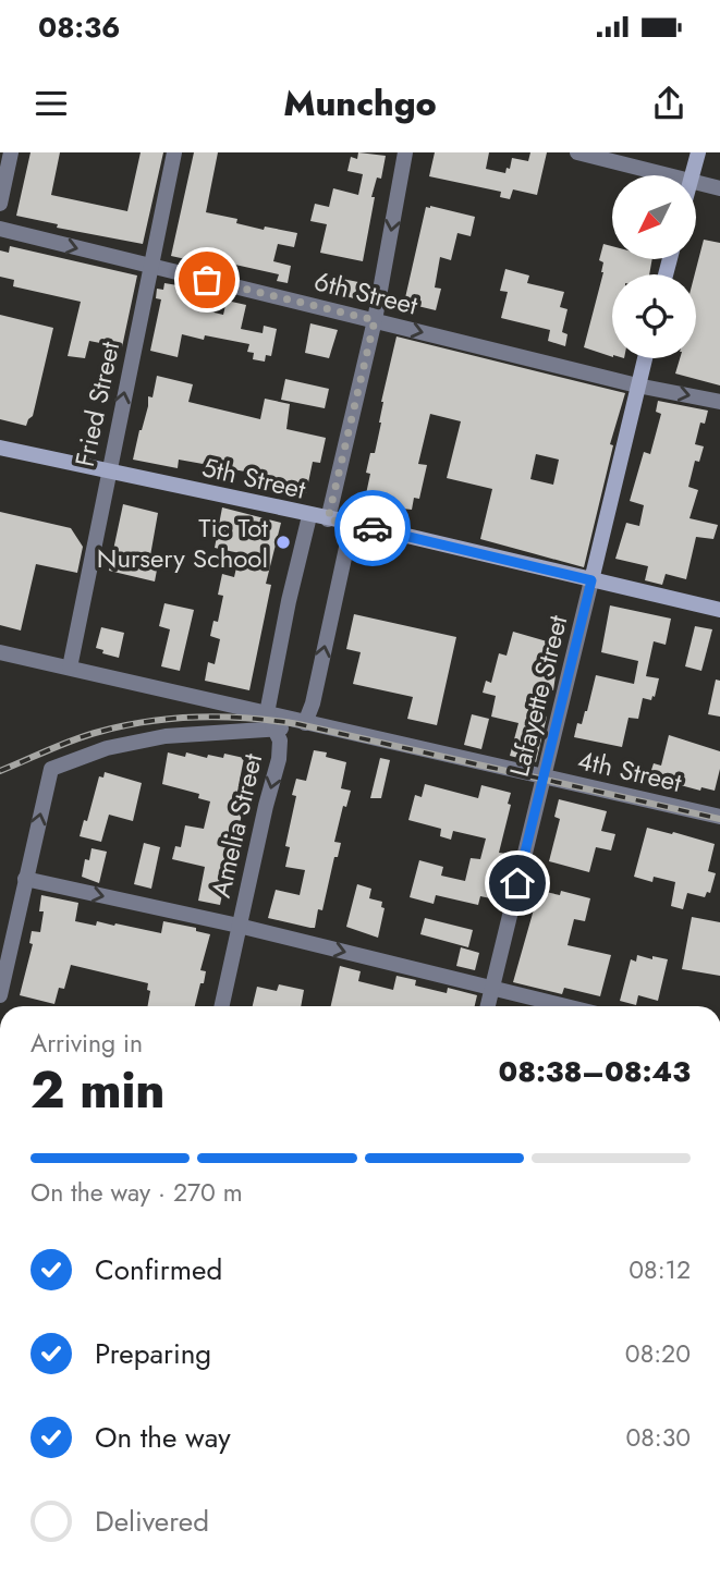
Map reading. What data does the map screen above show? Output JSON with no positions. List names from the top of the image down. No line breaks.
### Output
{"streets":{"main road":["5th Street","Lafayette Street"],"street":["6th Street","Fried Street","4th Street","Amelia Street"]},"crossings":[["6th Street","Fried Street"],["6th Street","Lafayette Street"],["Fried Street","5th Street"],["Fried Street","4th Street"],["5th Street","Lafayette Street"],["Lafayette Street","4th Street"],["4th Street","Amelia Street"]],"one_way":["6th Street","Fried Street","Amelia Street"],"places":["Tic Tot Nursery School"],"north":"bottom left","page":{"status":"08:36","header":"Munchgo","heading":["2 min","Arriving in","08:38–08:43"],"bar":"On the way · 270 m","list":[["Confirmed","08:12"],["Preparing","08:20"],["On the way","08:30"],"Delivered"]}}
